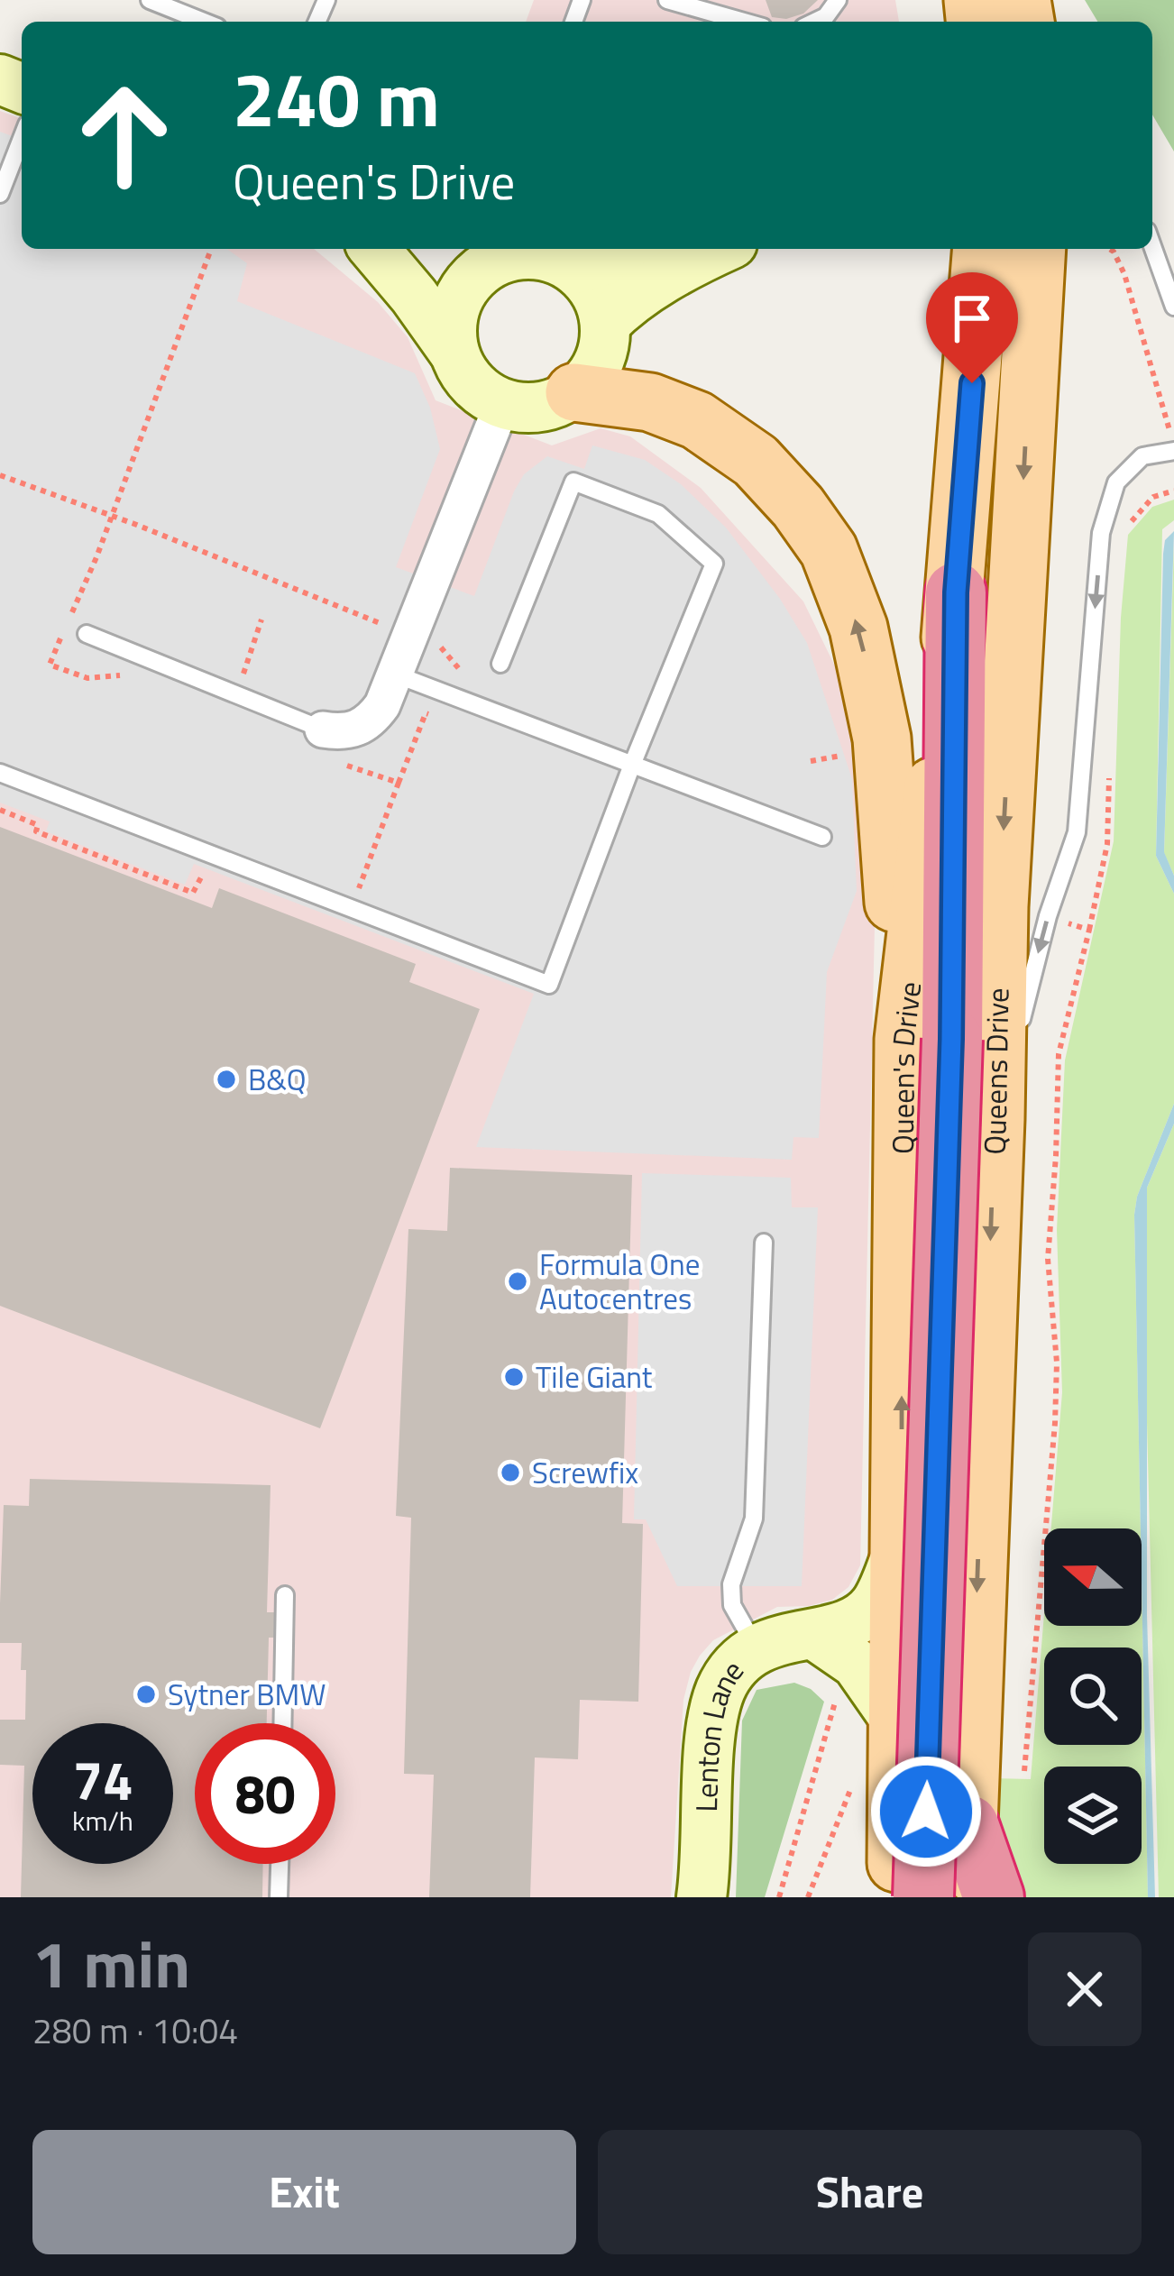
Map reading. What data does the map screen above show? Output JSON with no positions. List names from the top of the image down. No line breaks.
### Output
{"streets":{"main road":["Queen's Drive","Queens Drive"],"street":["Lenton Lane"]},"crossings":[["Queen's Drive","Lenton Lane"]],"one_way":["Queen's Drive","Queens Drive"],"places":["B&Q","Formula One Autocentres","Tile Giant","Screwfix","Sytner BMW"],"north":"left","page":{"turn":["240 m","Queen's Drive"],"speed":"74 km/h","limit":"80","heading":["1 min","280 m · 10:04"],"buttons":["Exit","Share"]}}
